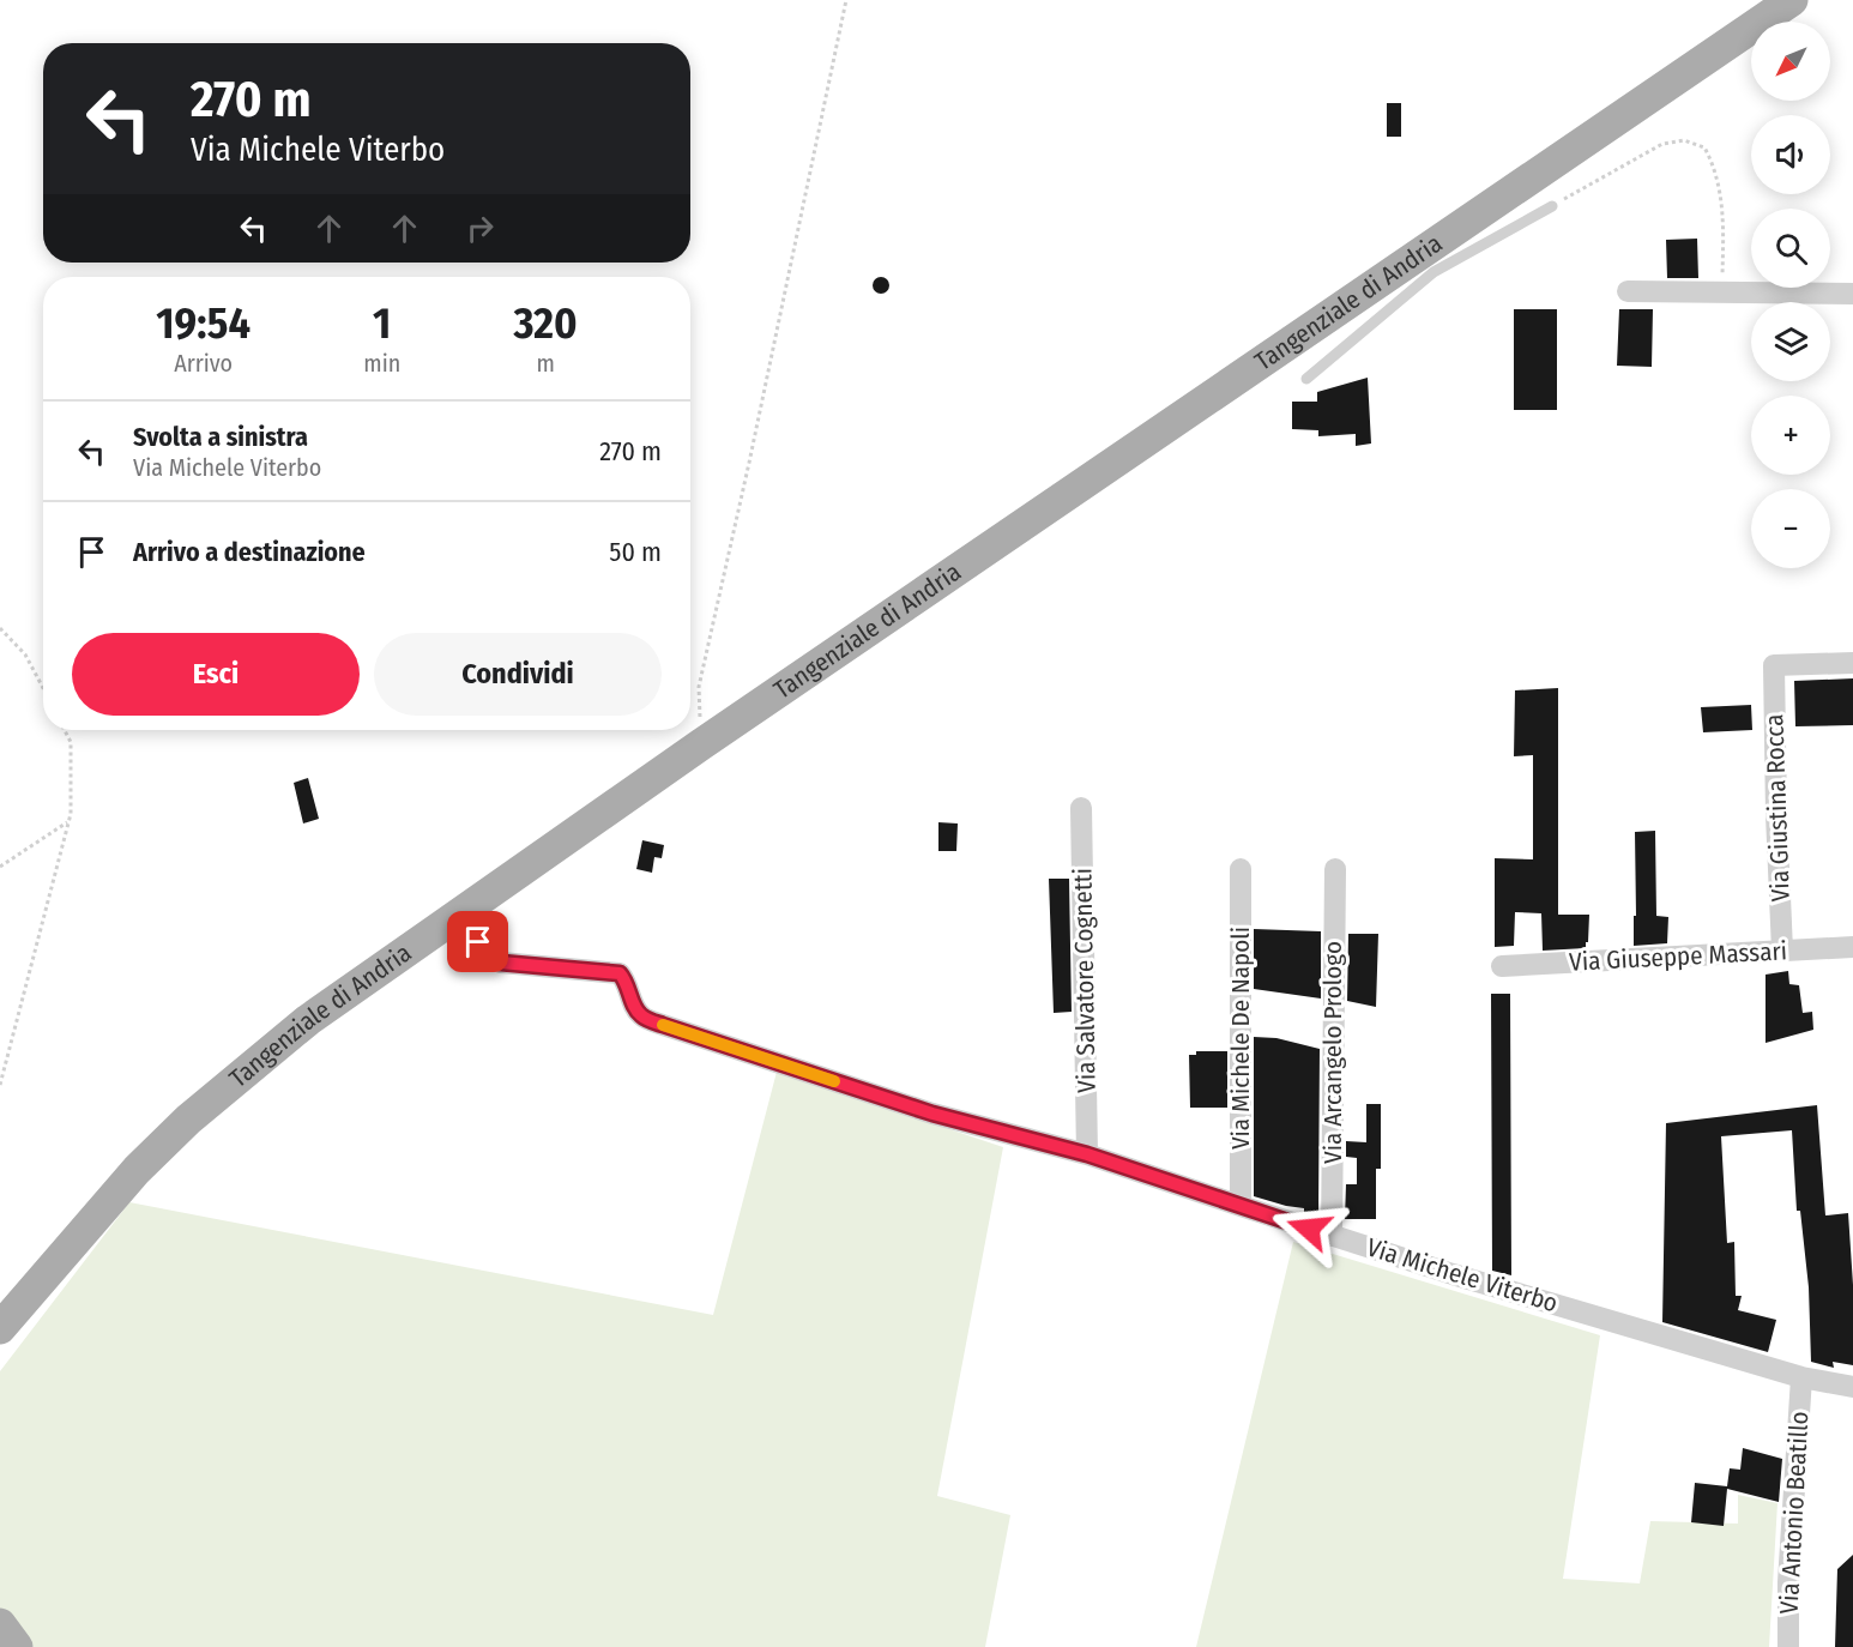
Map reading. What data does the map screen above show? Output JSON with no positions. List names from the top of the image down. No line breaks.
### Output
{"streets":{"main road":["Tangenziale di Andria"],"street":["Via Giustina Rocca","Via Giuseppe Massari","Via Salvatore Cognetti","Via Michele De Napoli","Via Arcangelo Prologo","Via Michele Viterbo","Via Antonio Beatillo"]},"crossings":[["Tangenziale di Andria","Via Michele Viterbo"],["Via Giustina Rocca","Via Giuseppe Massari"],["Via Salvatore Cognetti","Via Michele Viterbo"],["Via Michele De Napoli","Via Michele Viterbo"],["Via Arcangelo Prologo","Via Michele Viterbo"],["Via Michele Viterbo","Via Antonio Beatillo"]],"north":"bottom left","page":{"map_buttons":["+","−"],"turn":["270 m","Via Michele Viterbo"],"eta":["19:54","Arrivo","1","min","320","m"],"list":[{"name":"Svolta a sinistra","note":"Via Michele Viterbo","value":"270 m"},{"name":"Arrivo a destinazione","value":"50 m"}],"buttons":["Esci","Condividi"]}}
